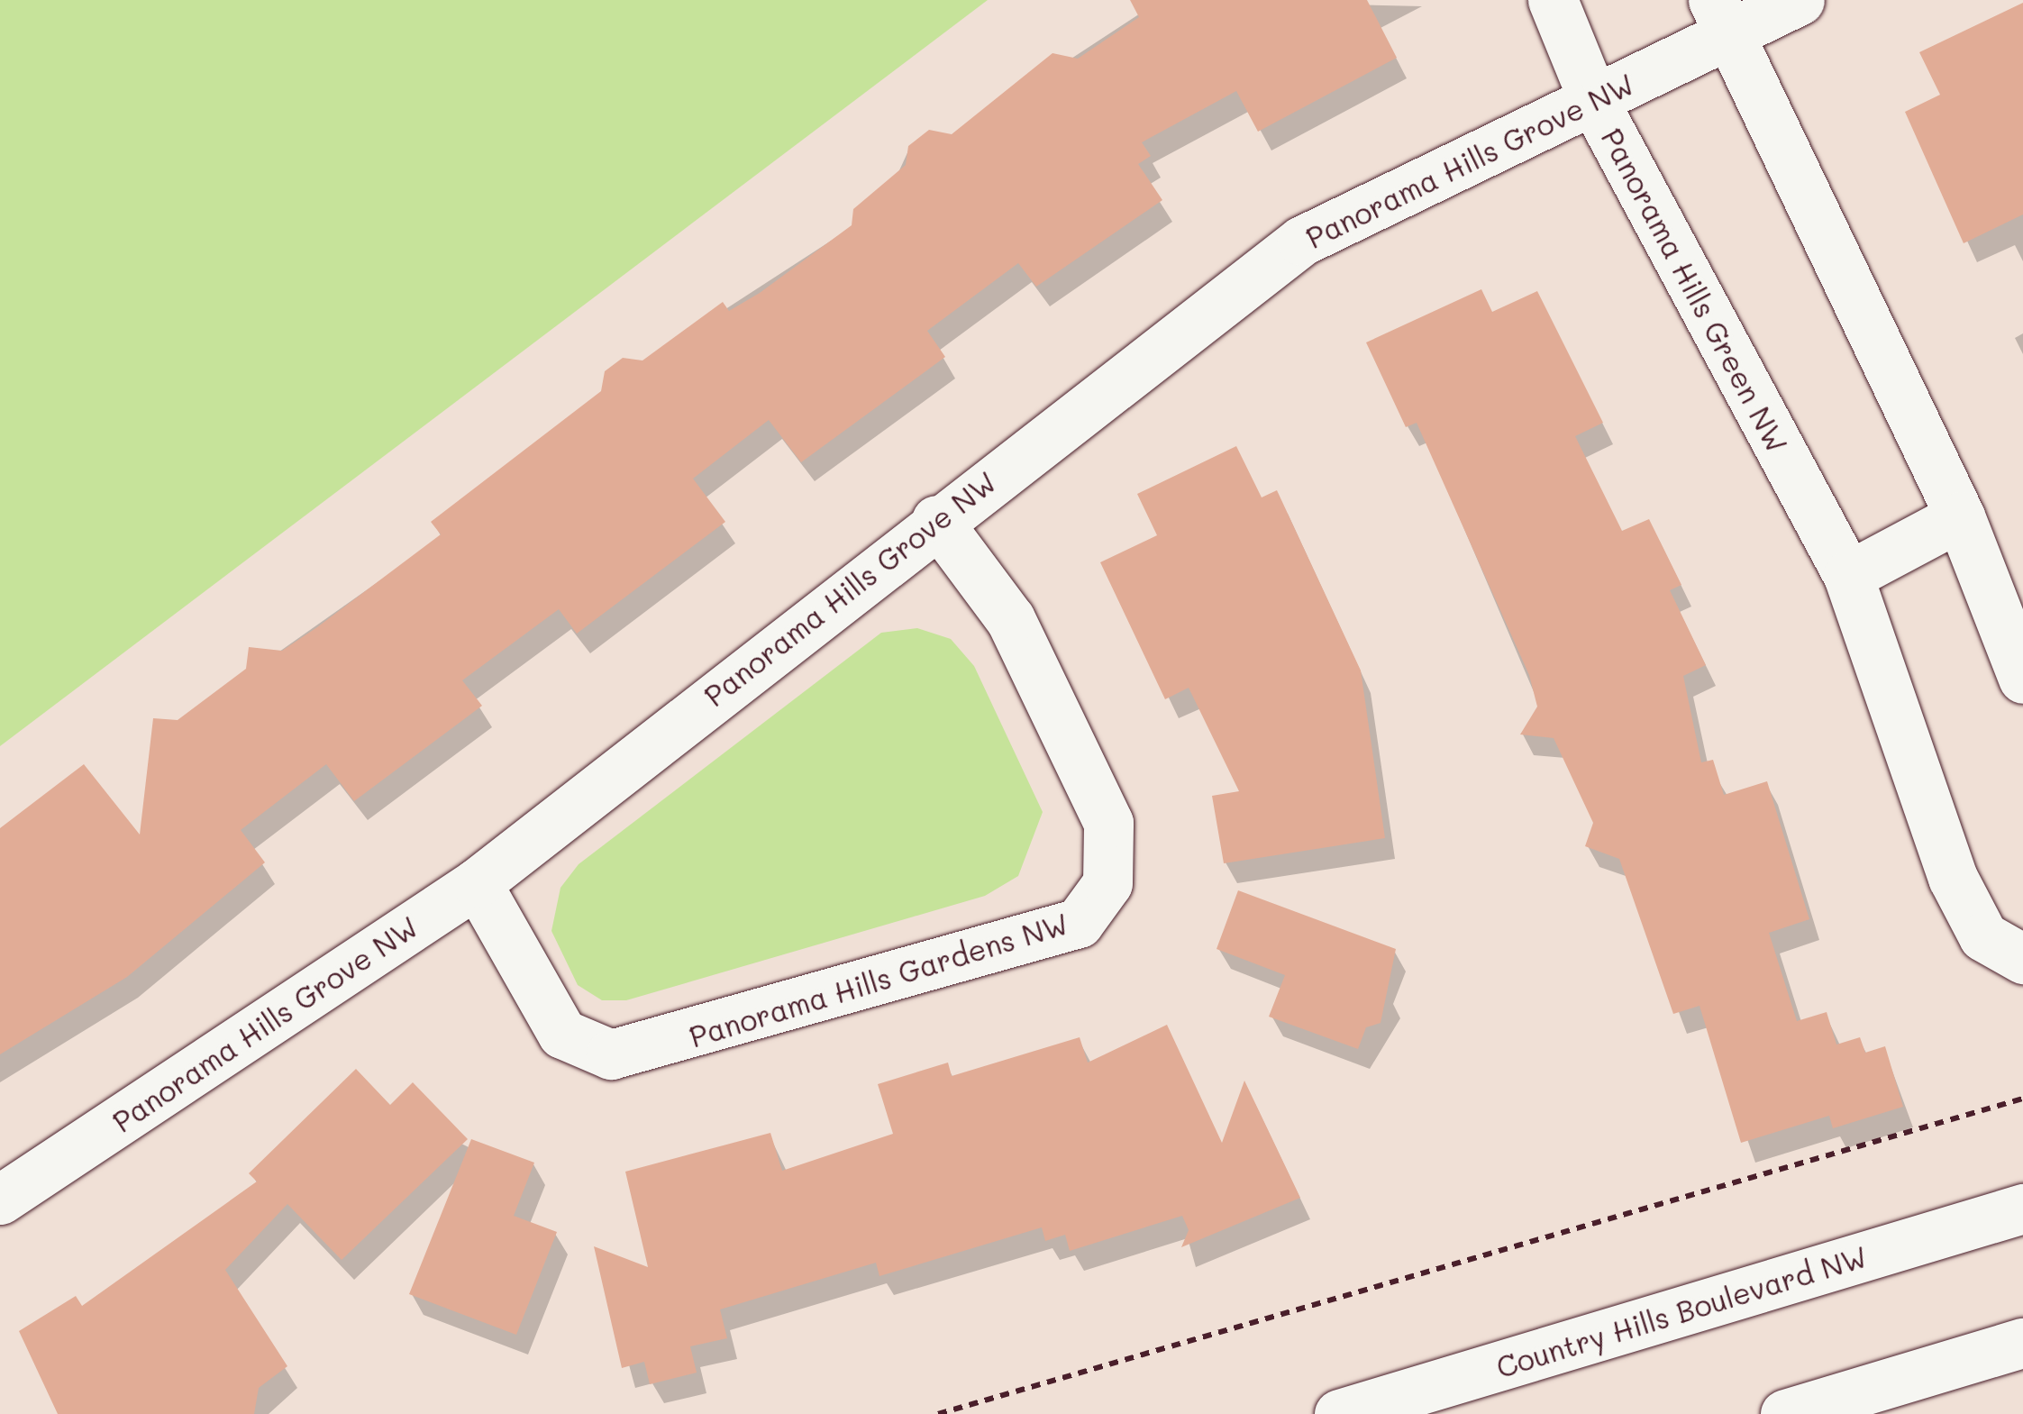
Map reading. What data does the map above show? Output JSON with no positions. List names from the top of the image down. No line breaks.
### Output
{"streets":{"street":["Panorama Hills Grove NW","Panorama Hills Green NW","Panorama Hills Gardens NW","Country Hills Boulevard NW"]},"crossings":[["Panorama Hills Grove NW","Panorama Hills Green NW"],["Panorama Hills Grove NW","Panorama Hills Gardens NW"]]}
